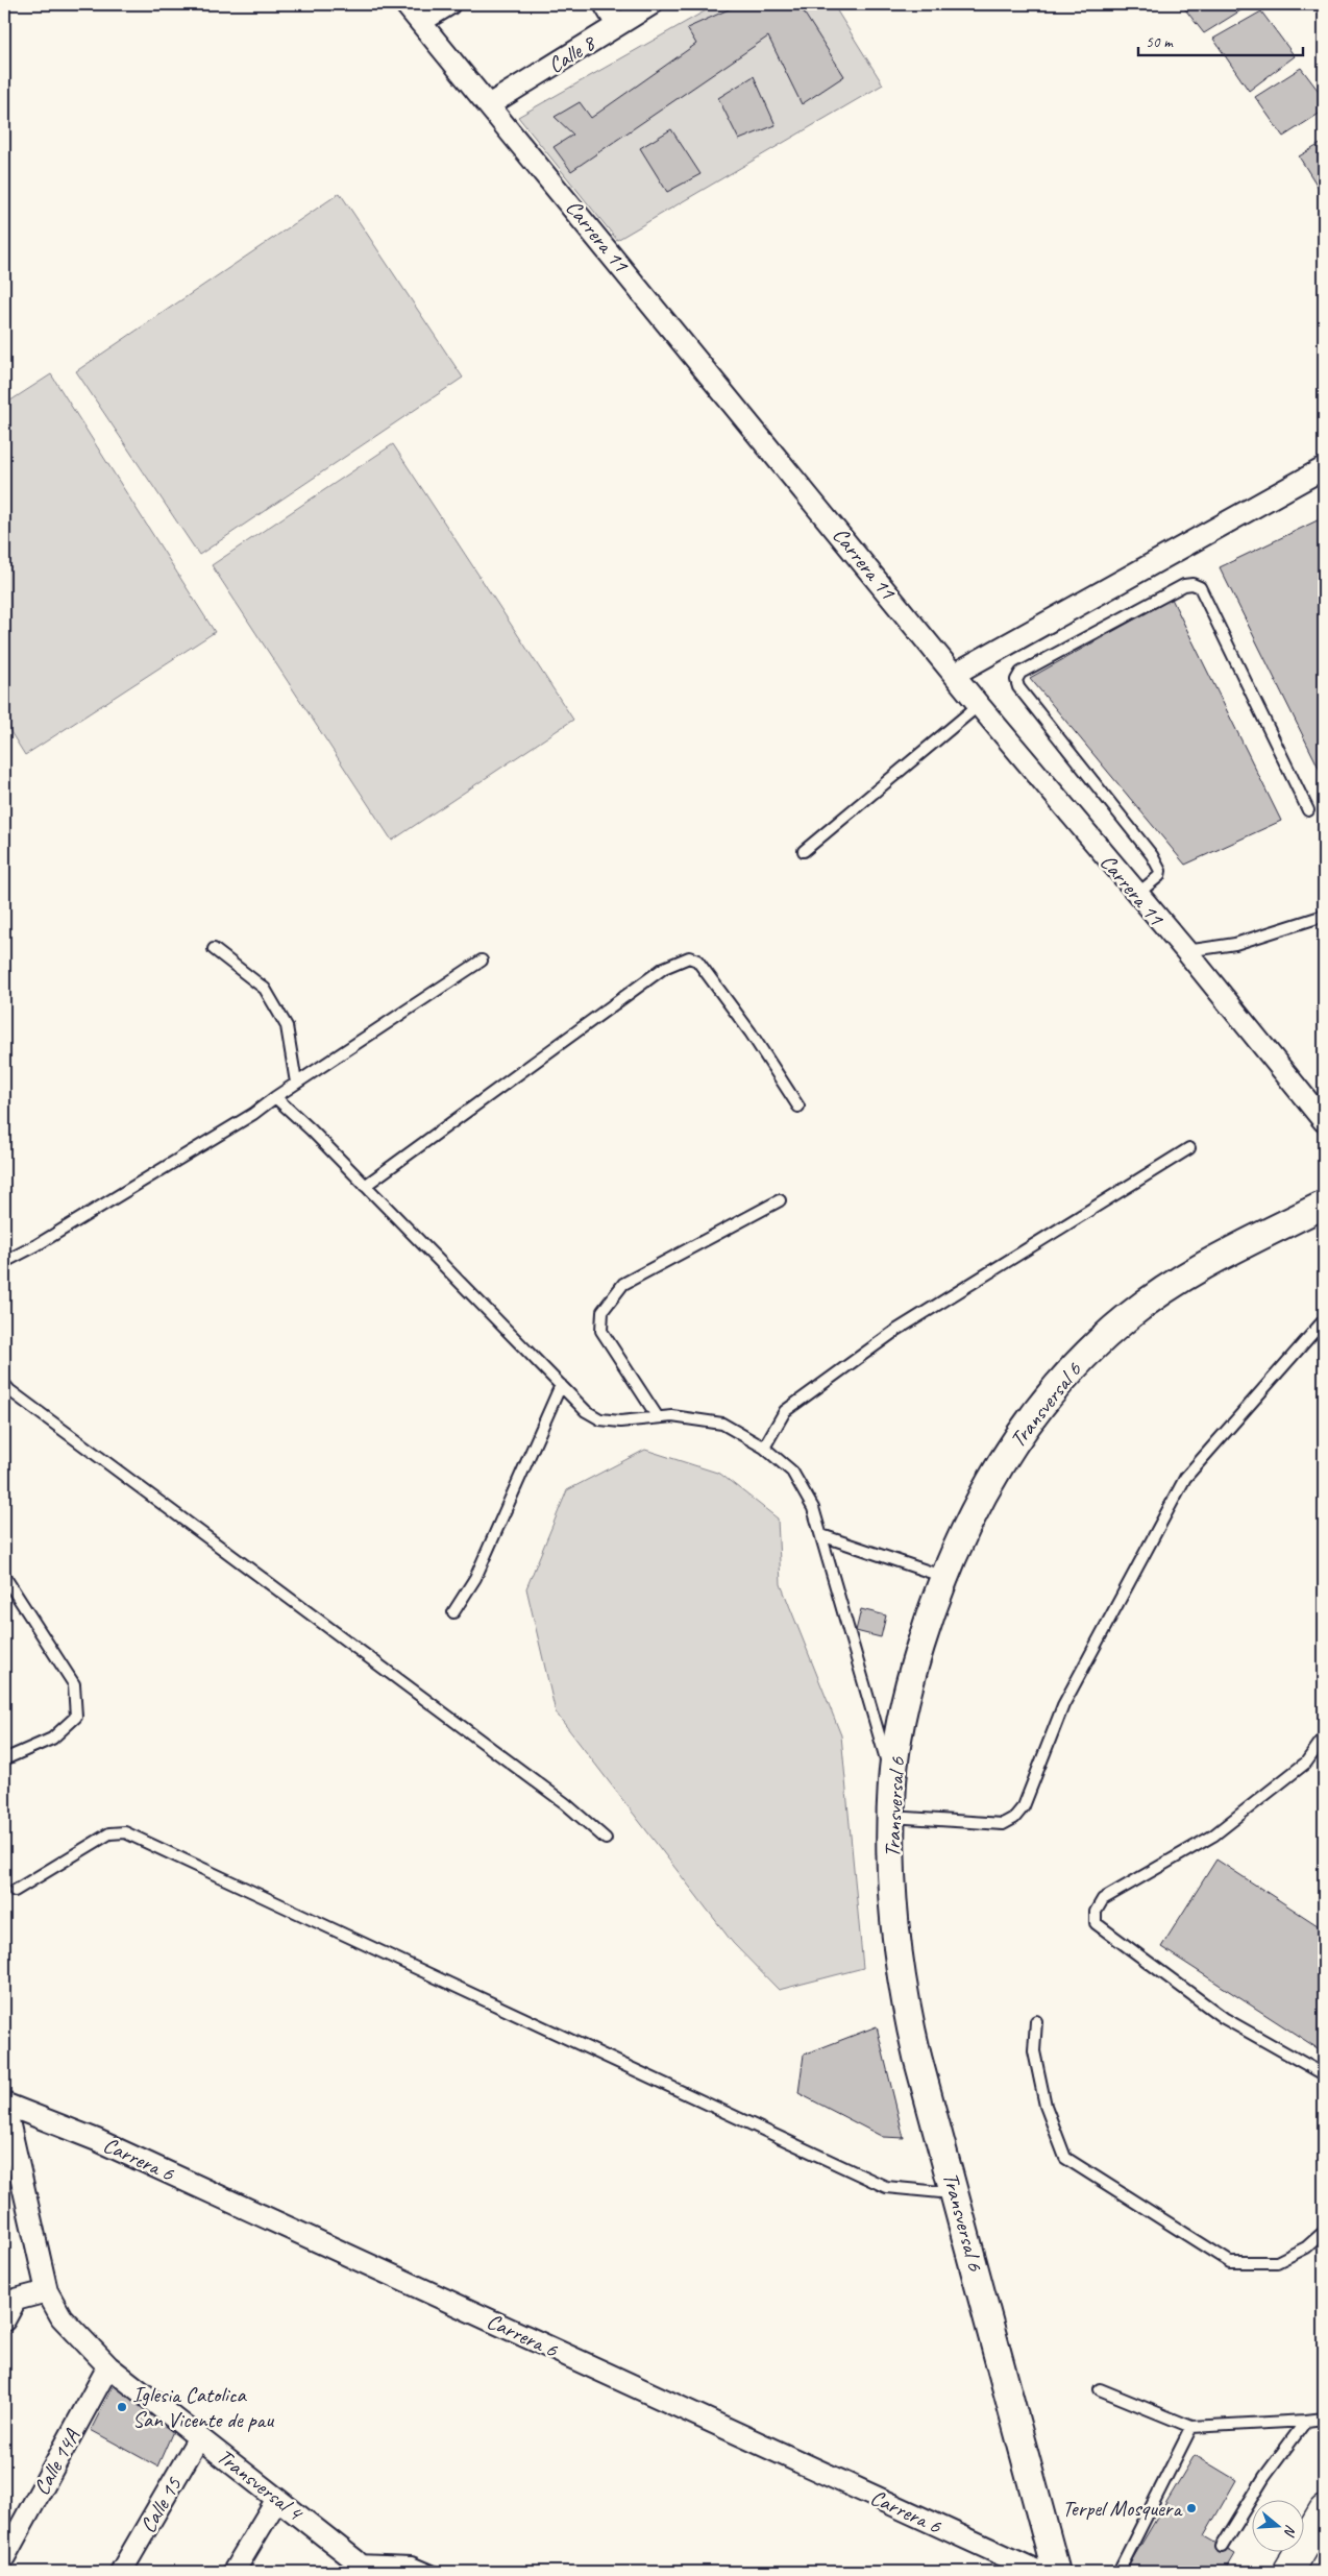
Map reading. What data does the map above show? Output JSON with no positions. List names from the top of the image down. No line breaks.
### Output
{"streets":{"street":["Calle 8","Carrera 11","Transversal 6","Carrera 6","Calle 14A","Transversal 4","Calle 15"]},"crossings":[["Calle 8","Carrera 11"],["Carrera 6","Transversal 4"],["Calle 14A","Transversal 4"],["Transversal 4","Calle 15"]],"places":["Iglesia Catolica San Vicente de pau","Terpel Mosquera"],"scale_bar":"50 m","north":"right"}
